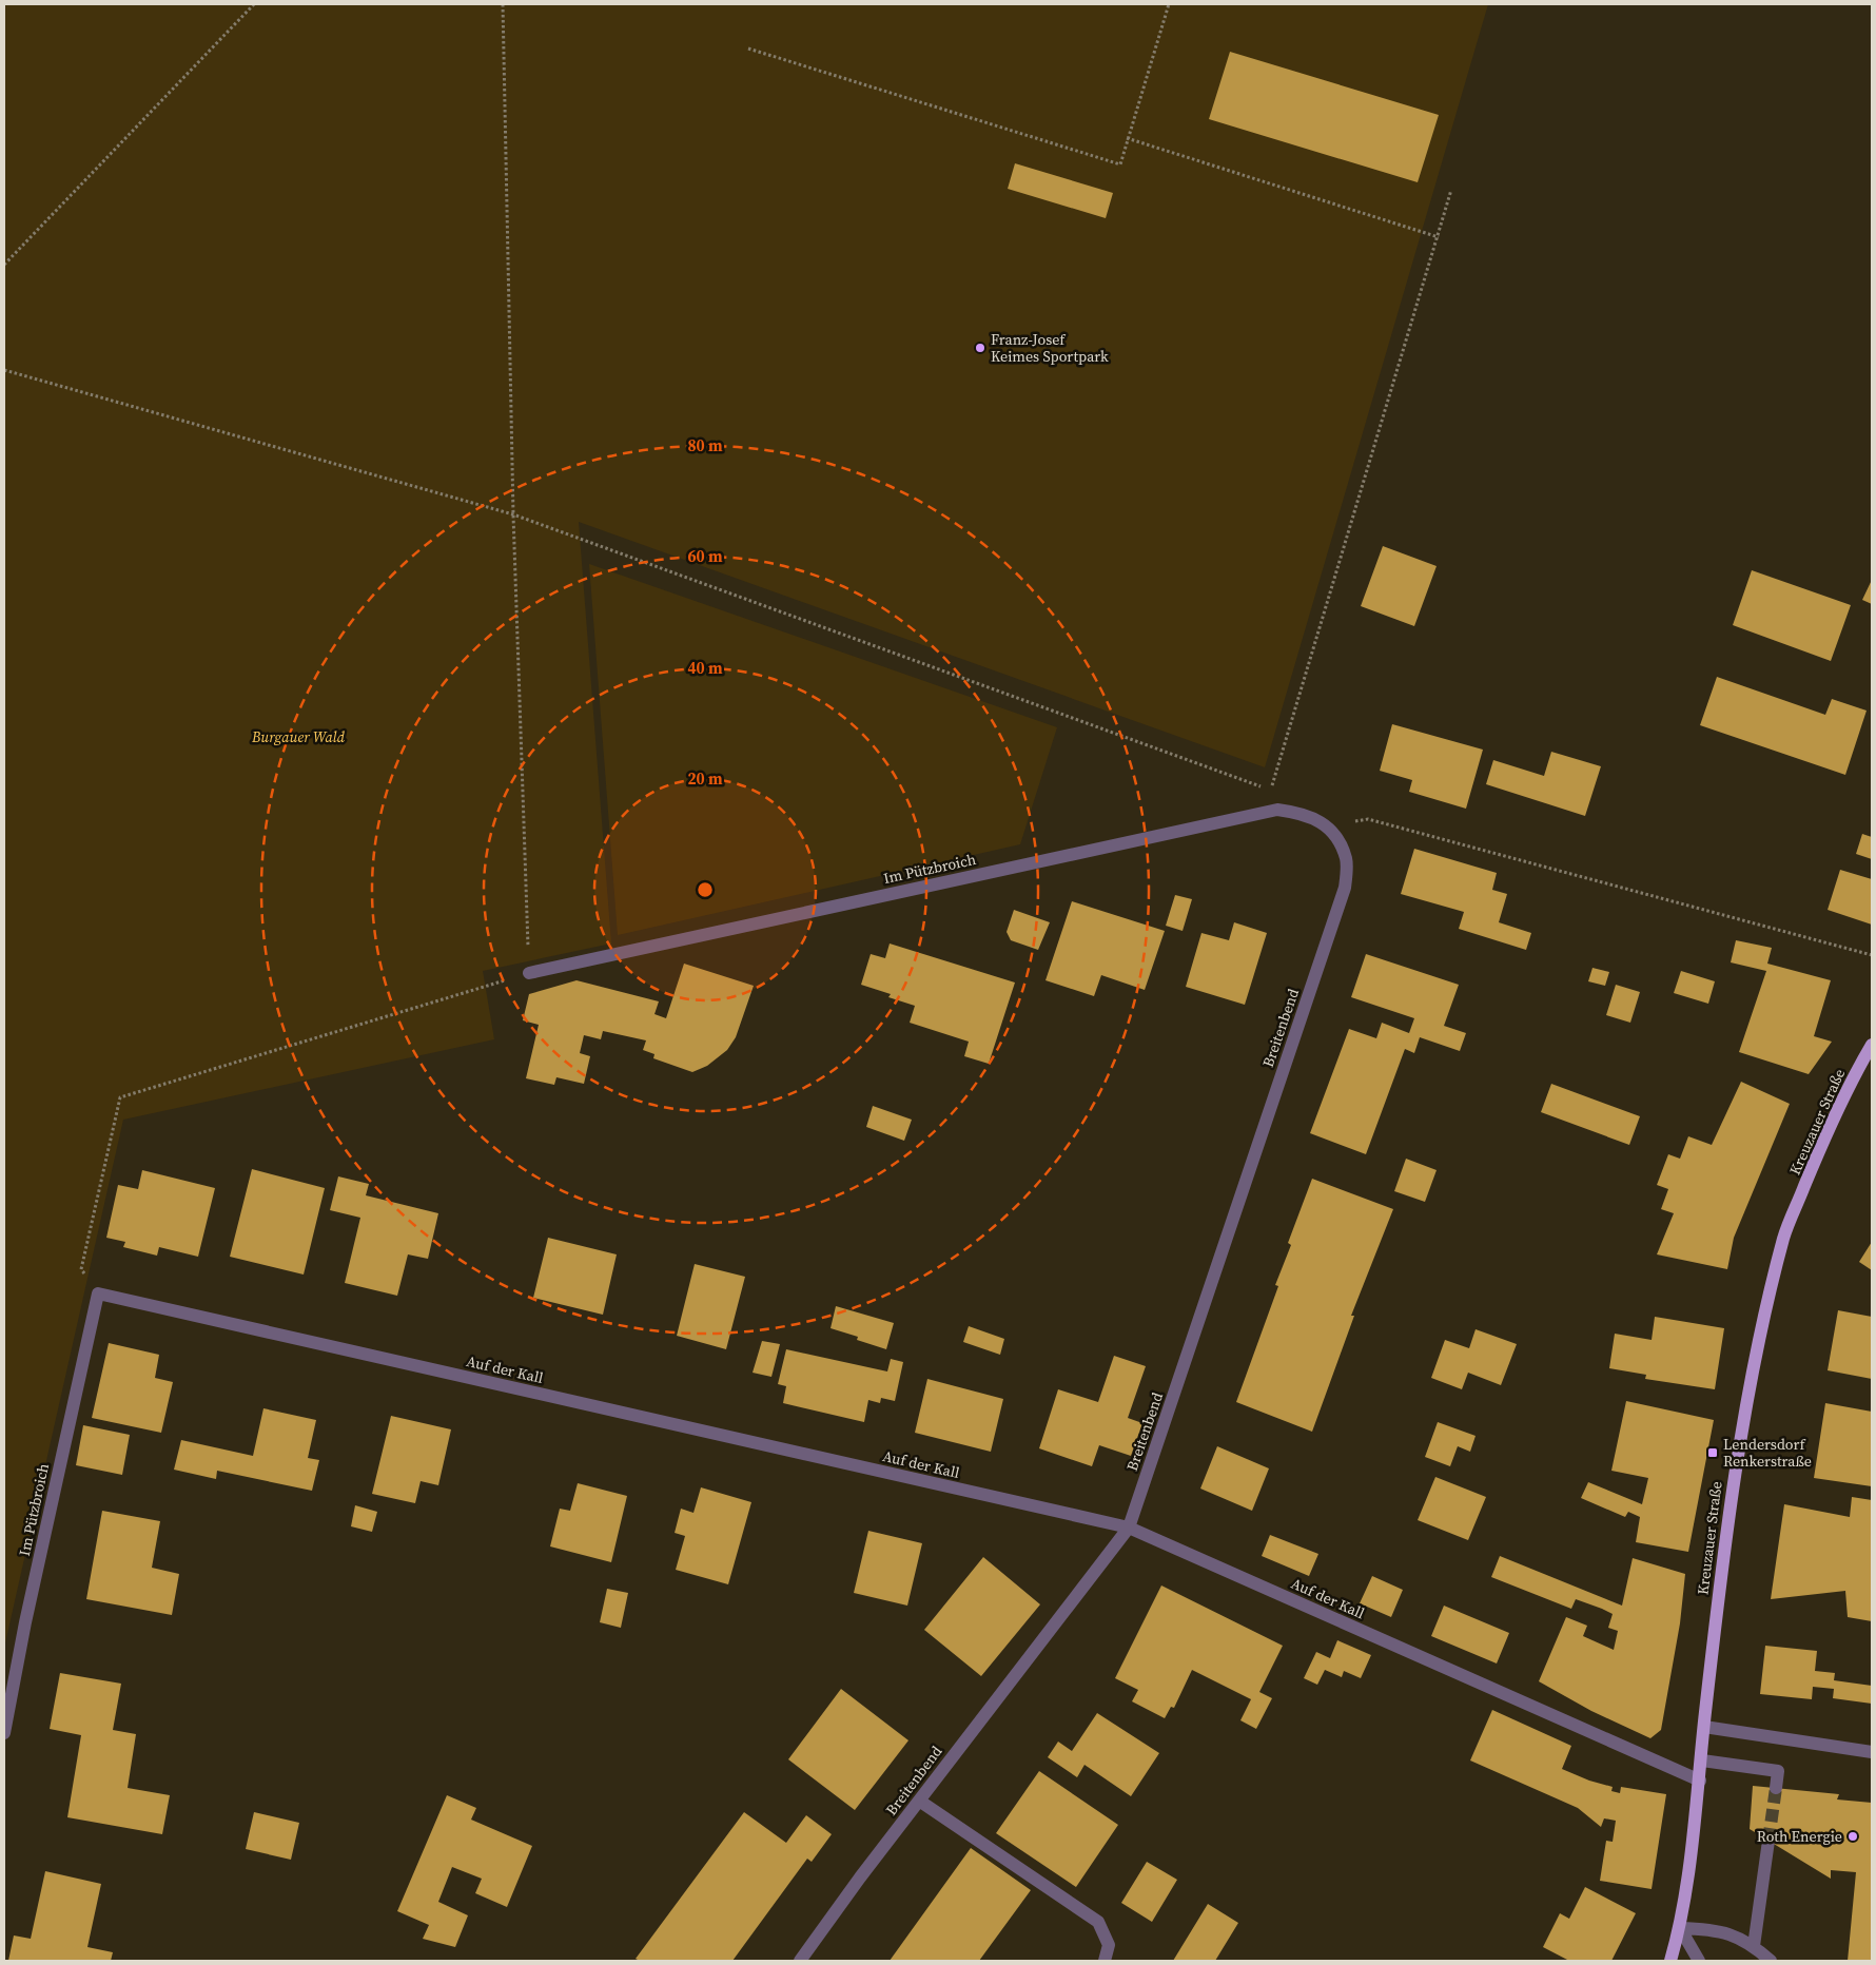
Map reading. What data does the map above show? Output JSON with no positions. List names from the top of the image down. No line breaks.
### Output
{"streets":{"main road":["Kreuzauer Straße"],"street":["Im Pützbroich","Breitenbend","Auf der Kall"]},"crossings":[["Im Pützbroich","Breitenbend"],["Im Pützbroich","Auf der Kall"],["Breitenbend","Auf der Kall"],["Kreuzauer Straße","Auf der Kall"]],"parks":["Burgauer Wald"],"places":{"other":["Franz-Josef Keimes Sportpark","Roth Energie"],"transit":["Lendersdorf Renkerstraße"]},"rings":["80 m","60 m","40 m","20 m"]}
